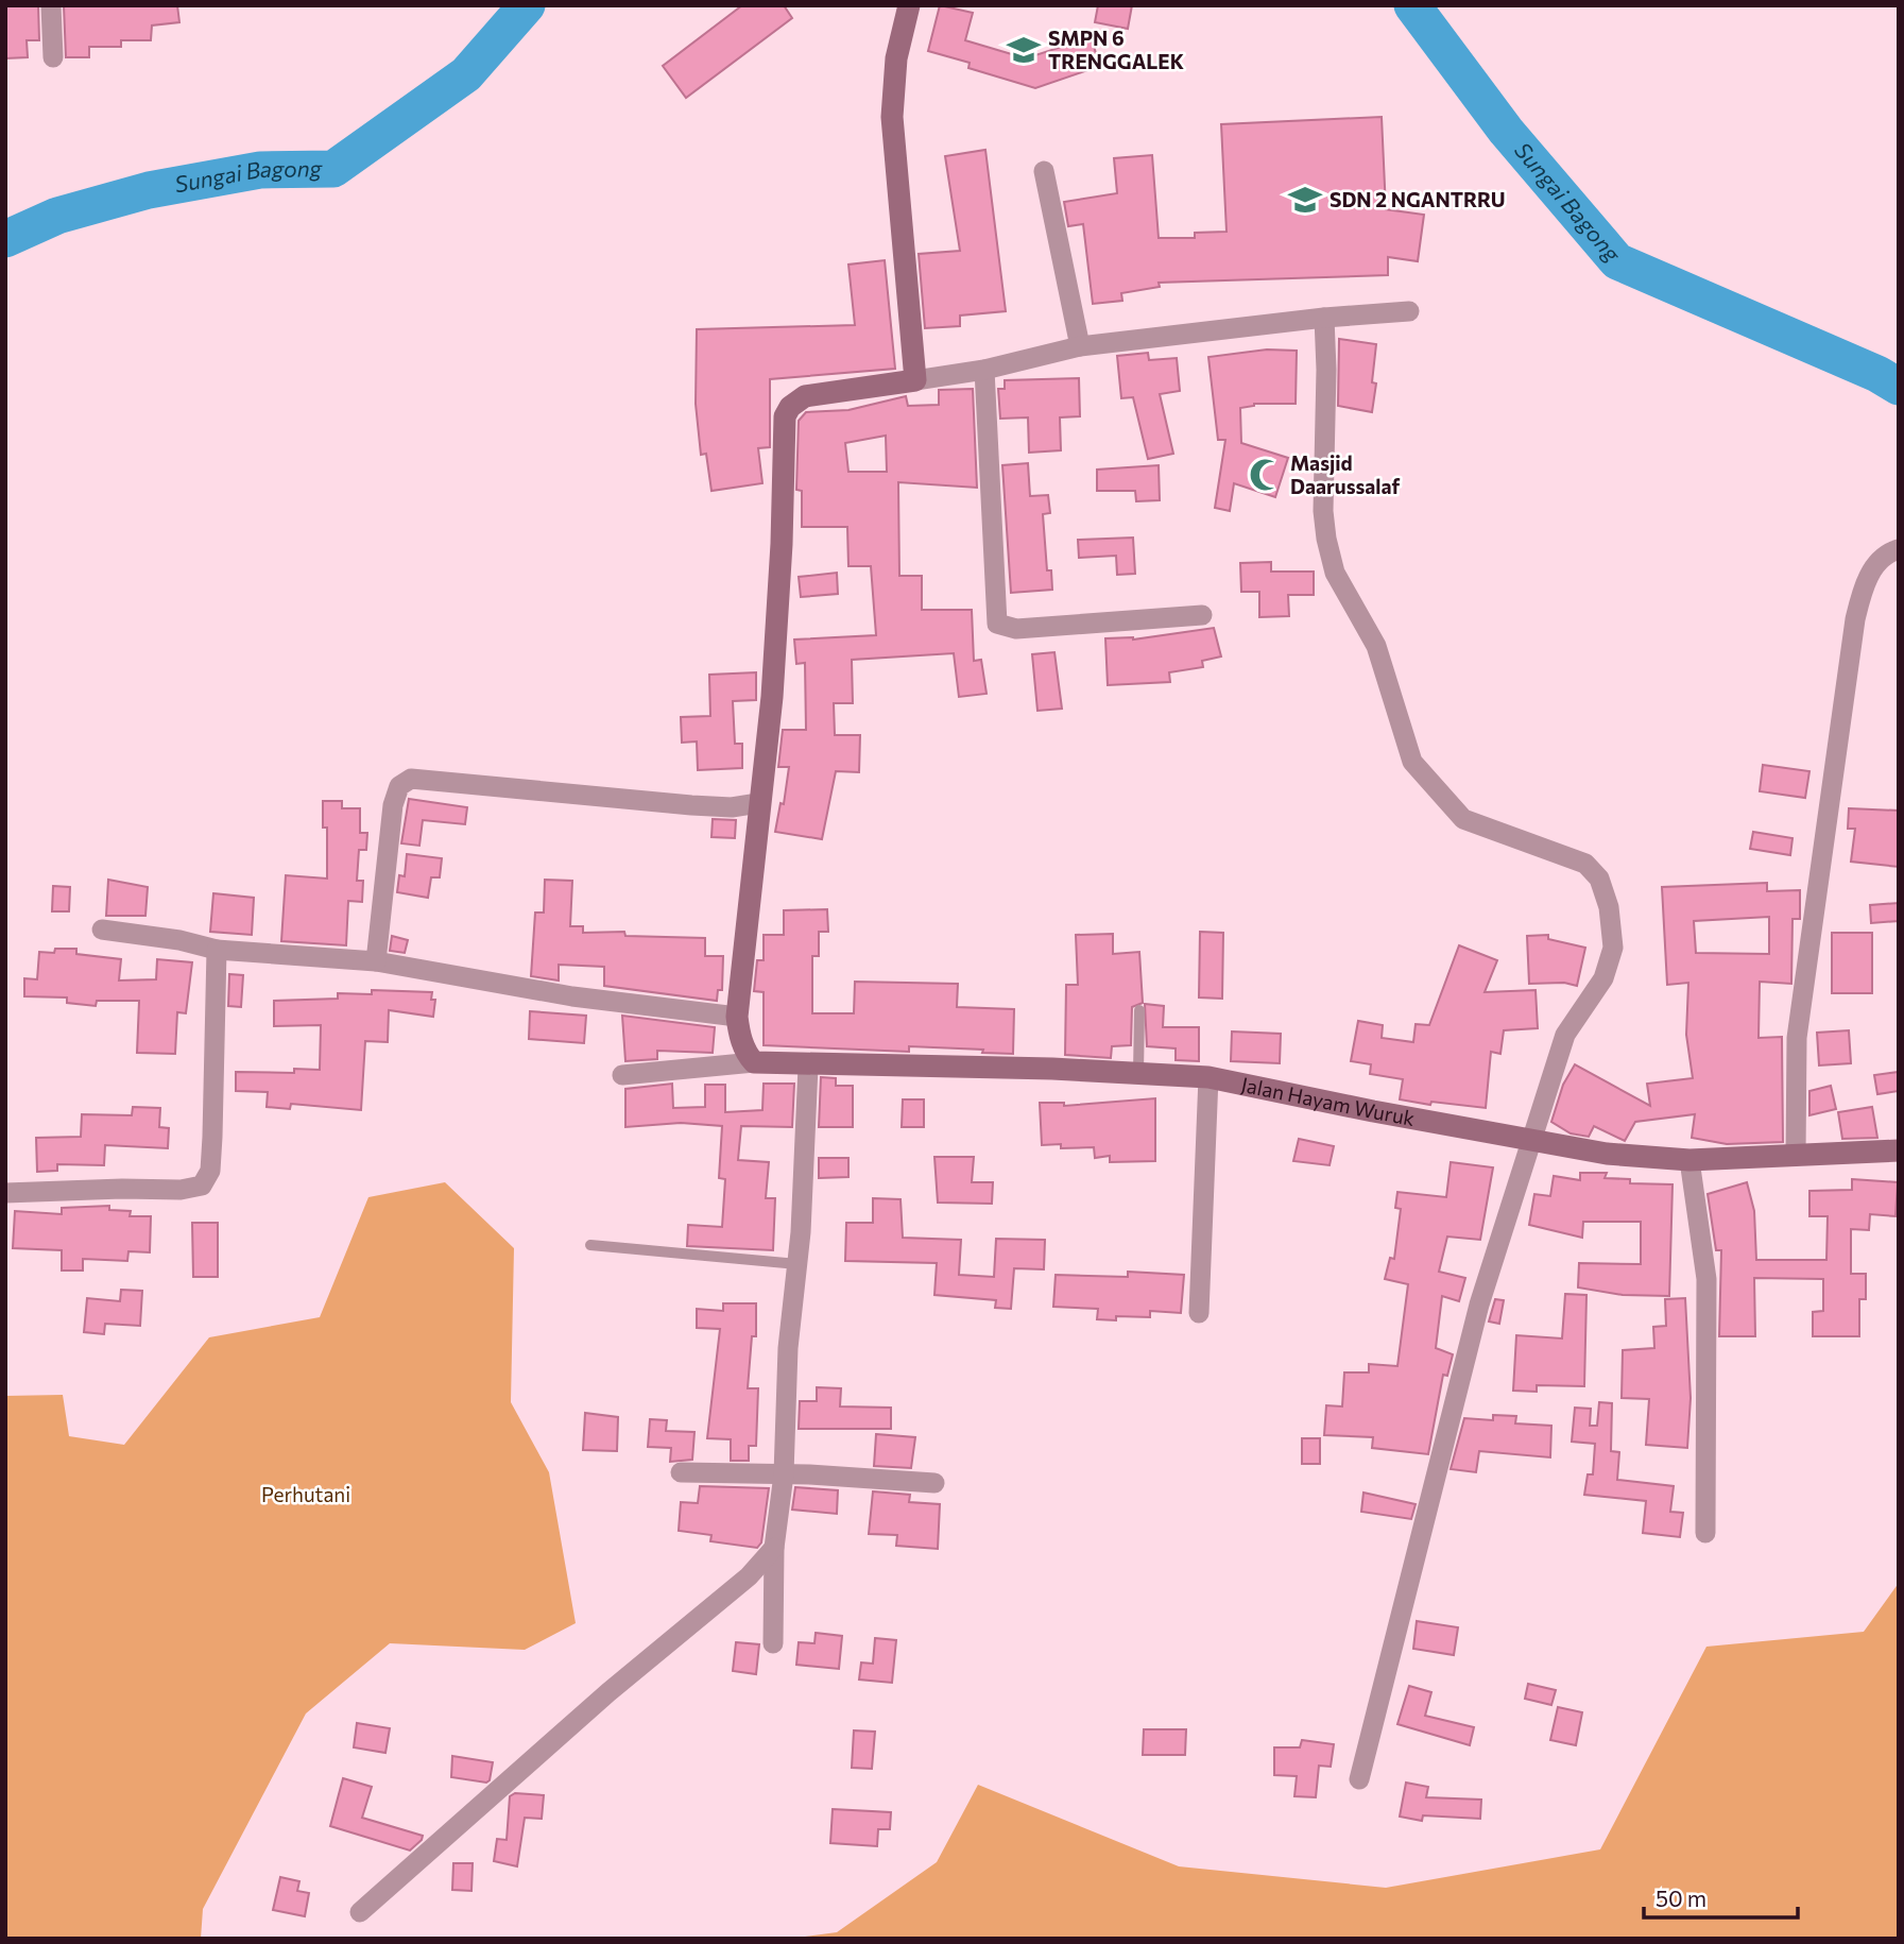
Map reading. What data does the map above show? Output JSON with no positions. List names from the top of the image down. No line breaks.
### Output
{"streets":{"street":["Jalan Hayam Wuruk"]},"water":["Sungai Bagong"],"parks":["Perhutani"],"places":{"school or university":["SMPN 6 TRENGGALEK","SDN 2 NGANTRRU"],"mosque":["Masjid Daarussalaf"]},"scale_bar":"50 m"}
